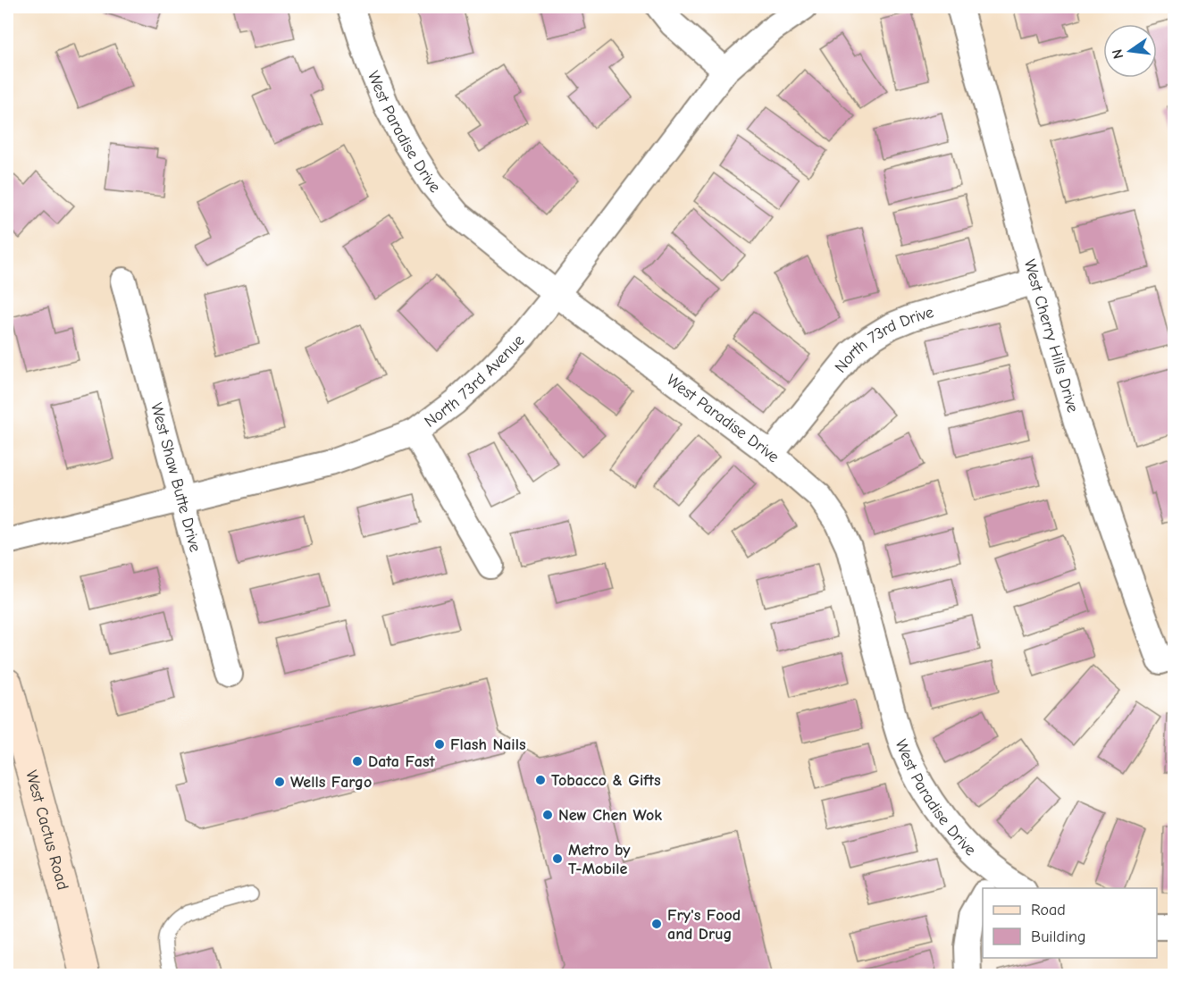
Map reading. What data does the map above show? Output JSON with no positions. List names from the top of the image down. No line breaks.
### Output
{"streets":{"main road":["West Cactus Road"],"street":["West Paradise Drive","West Cherry Hills Drive","North 73rd Drive","North 73rd Avenue","West Shaw Butte Drive"]},"crossings":[["West Paradise Drive","North 73rd Drive"],["West Paradise Drive","North 73rd Avenue"],["West Cherry Hills Drive","North 73rd Drive"],["North 73rd Avenue","West Shaw Butte Drive"]],"places":["Flash Nails","Data Fast","Tobacco & Gifts","Wells Fargo","New Chen Wok","Metro by T-Mobile","Fry's Food and Drug"],"legend":["Road","Building"],"north":"left"}
